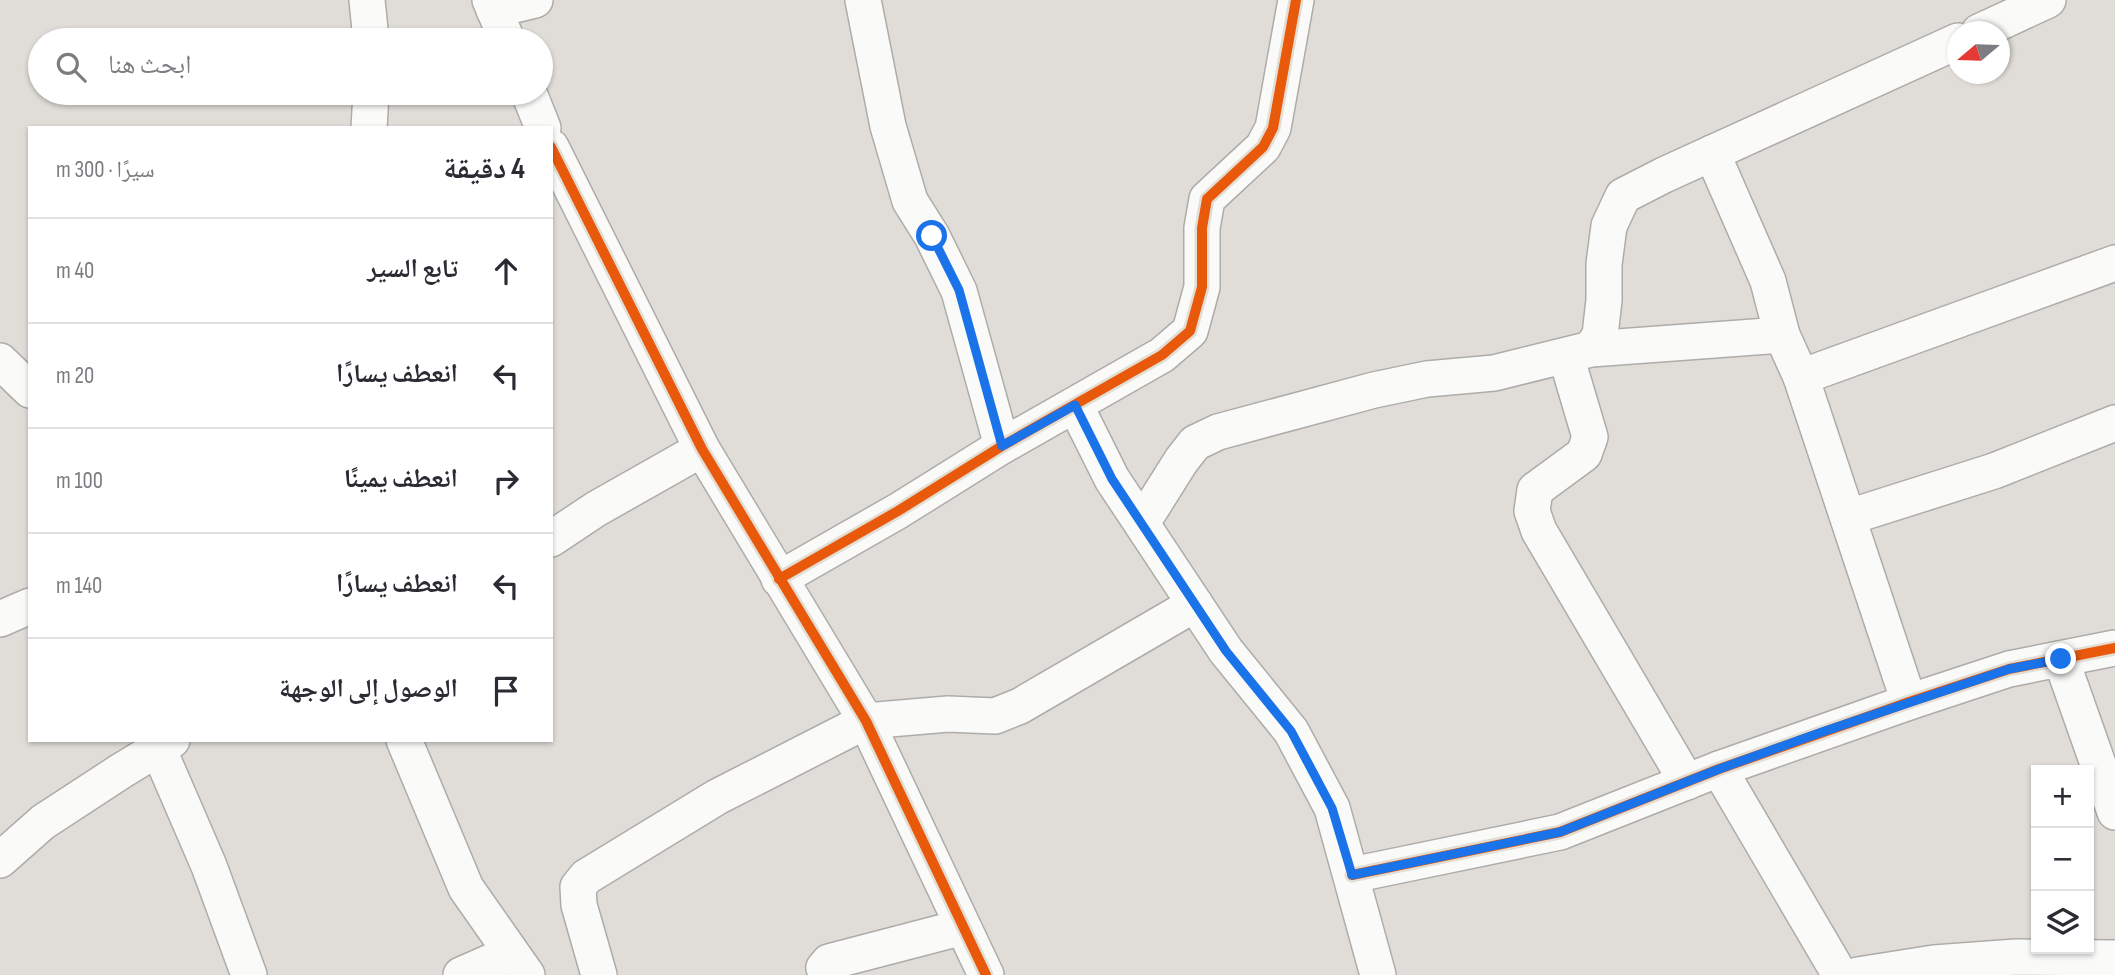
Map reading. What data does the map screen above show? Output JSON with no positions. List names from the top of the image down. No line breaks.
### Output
{"north":"left","page":{"search":"ابحث هنا","heading":["4 دقيقة","سيرًا · 300 m"],"list":[["تابع السير","40 m"],["انعطف يسارًا","20 m"],["انعطف يمينًا","100 m"],["انعطف يسارًا","140 m"],"الوصول إلى الوجهة"],"map_buttons":["+","−"]}}
